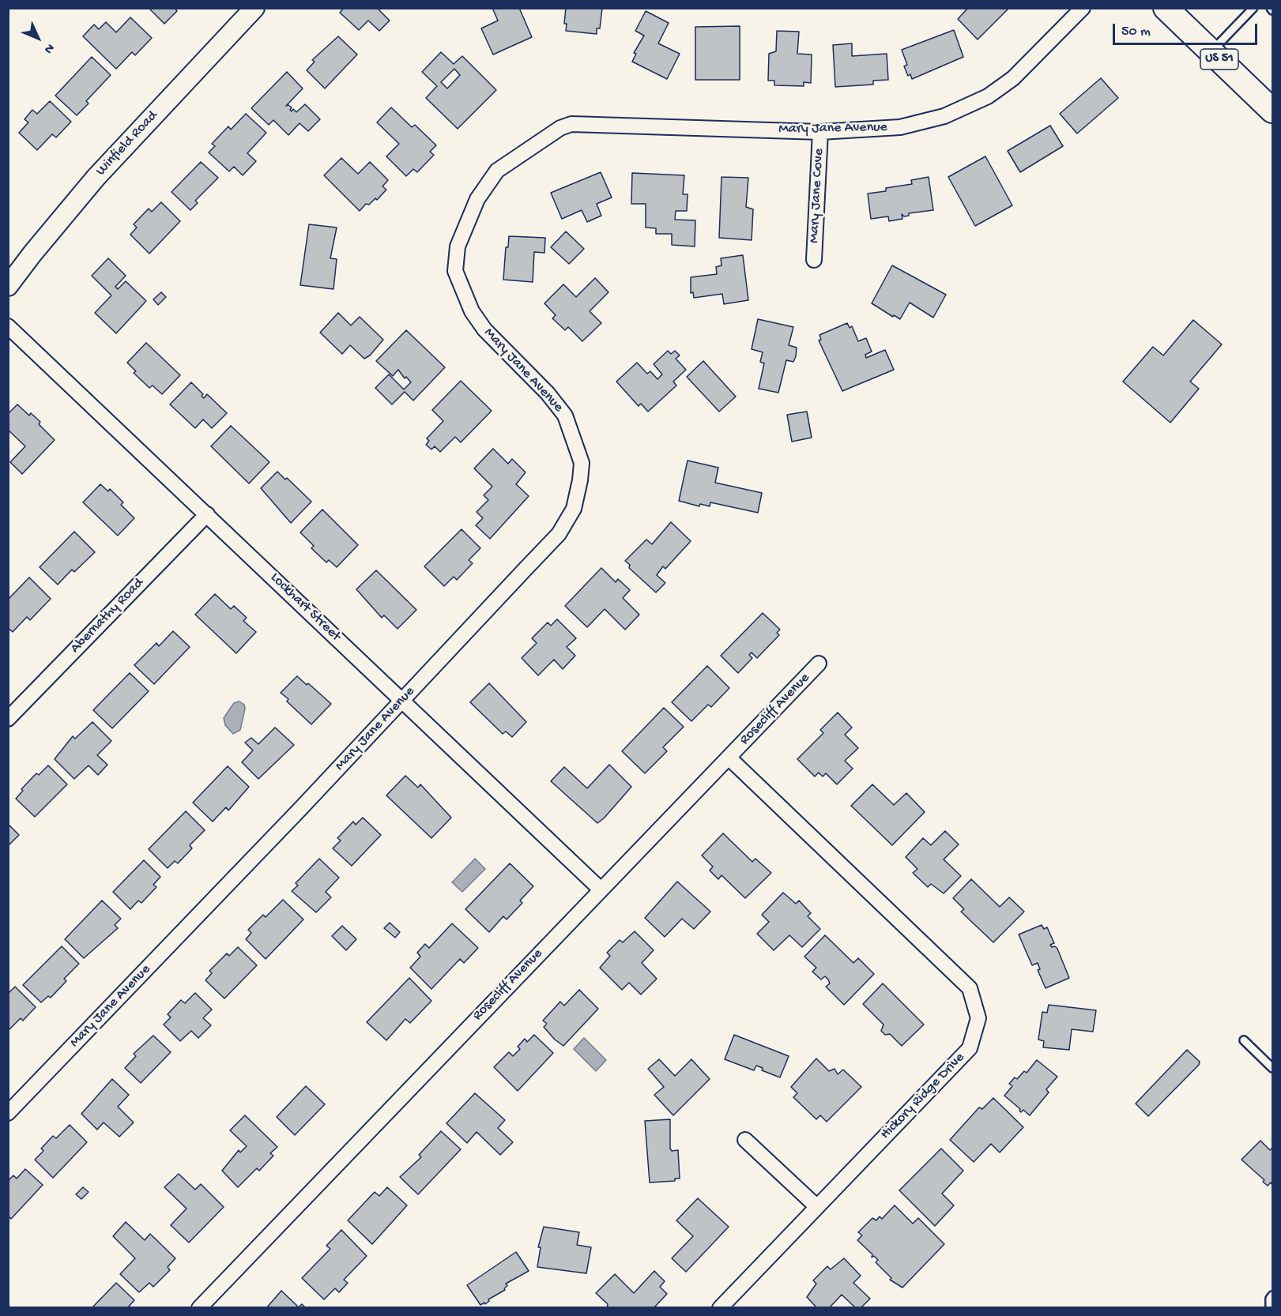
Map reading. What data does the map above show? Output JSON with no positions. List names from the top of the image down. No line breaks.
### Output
{"streets":{"main road":["US 51"],"street":["Mary Jane Avenue","Winfield Road","Mary Jane Cove","Lockhart Street","Abernathy Road","Rosecliff Avenue","Hickory Ridge Drive"]},"crossings":[["Mary Jane Avenue","Mary Jane Cove"],["Mary Jane Avenue","Lockhart Street"],["Lockhart Street","Abernathy Road"],["Lockhart Street","Rosecliff Avenue"],["Rosecliff Avenue","Hickory Ridge Drive"]],"scale_bar":"50 m","north":"bottom right"}
